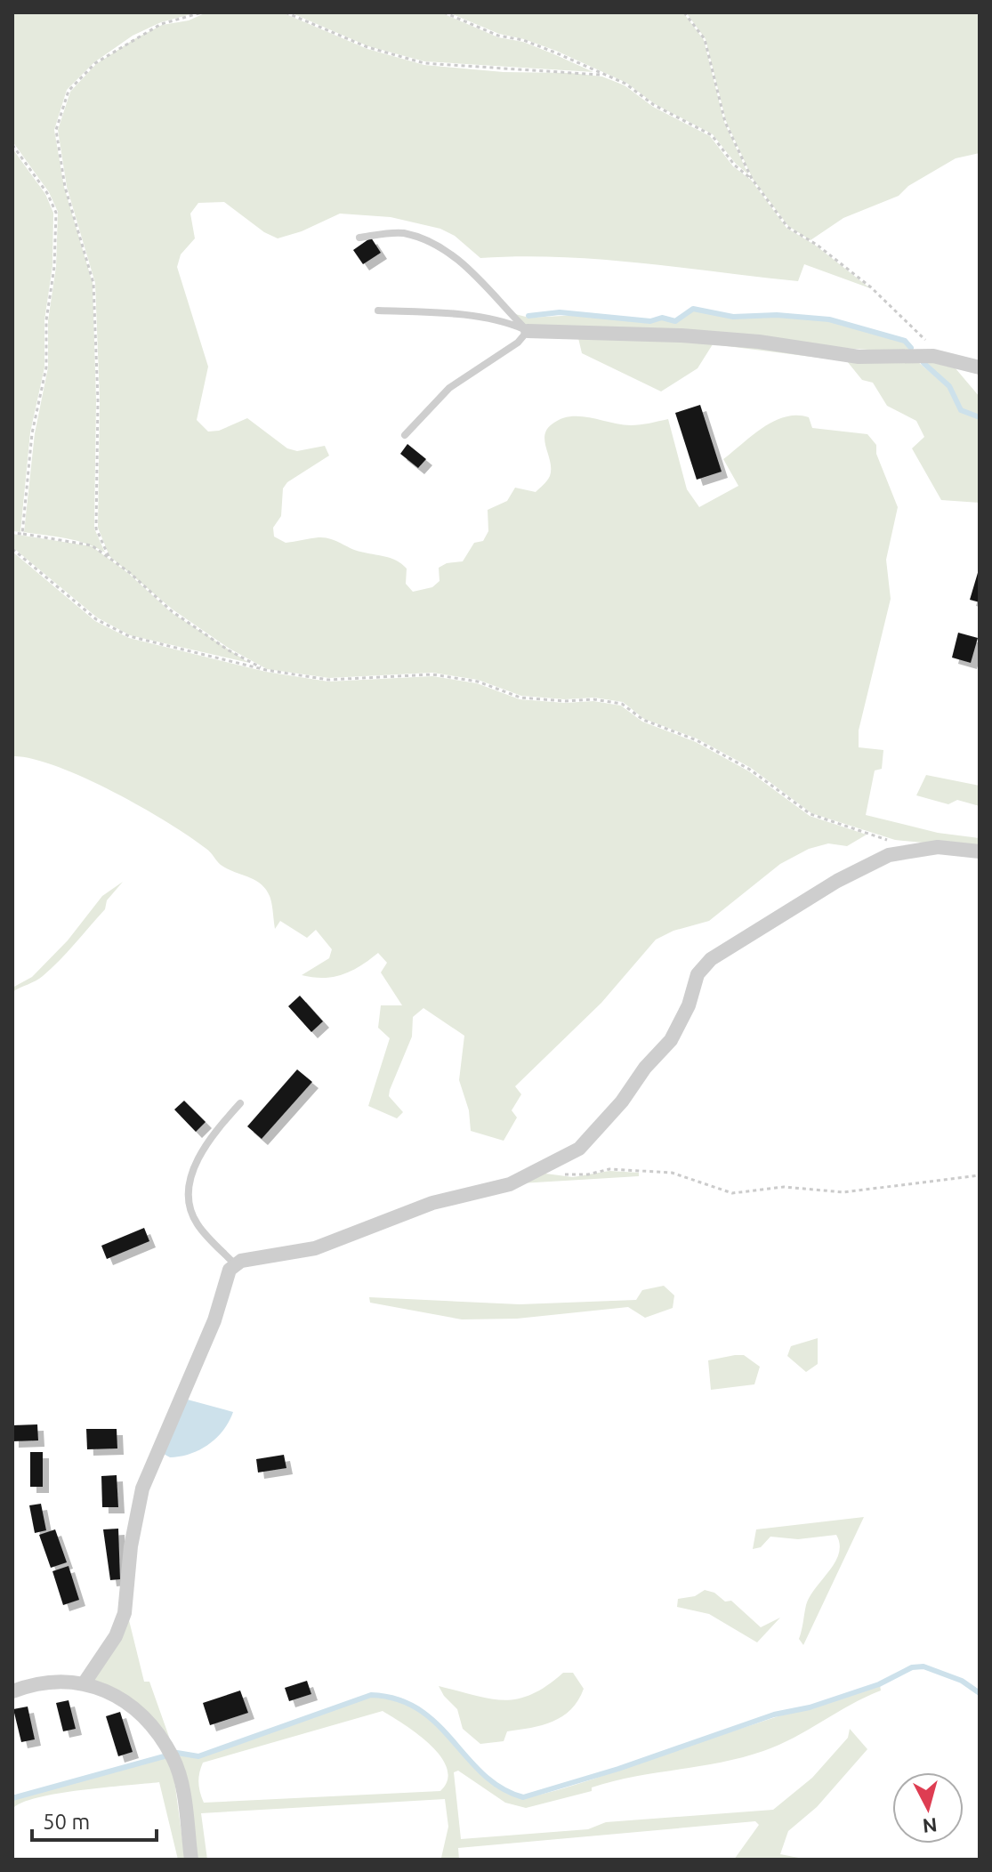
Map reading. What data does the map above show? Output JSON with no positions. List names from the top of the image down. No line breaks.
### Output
{"scale_bar":"50 m","north":"bottom"}
